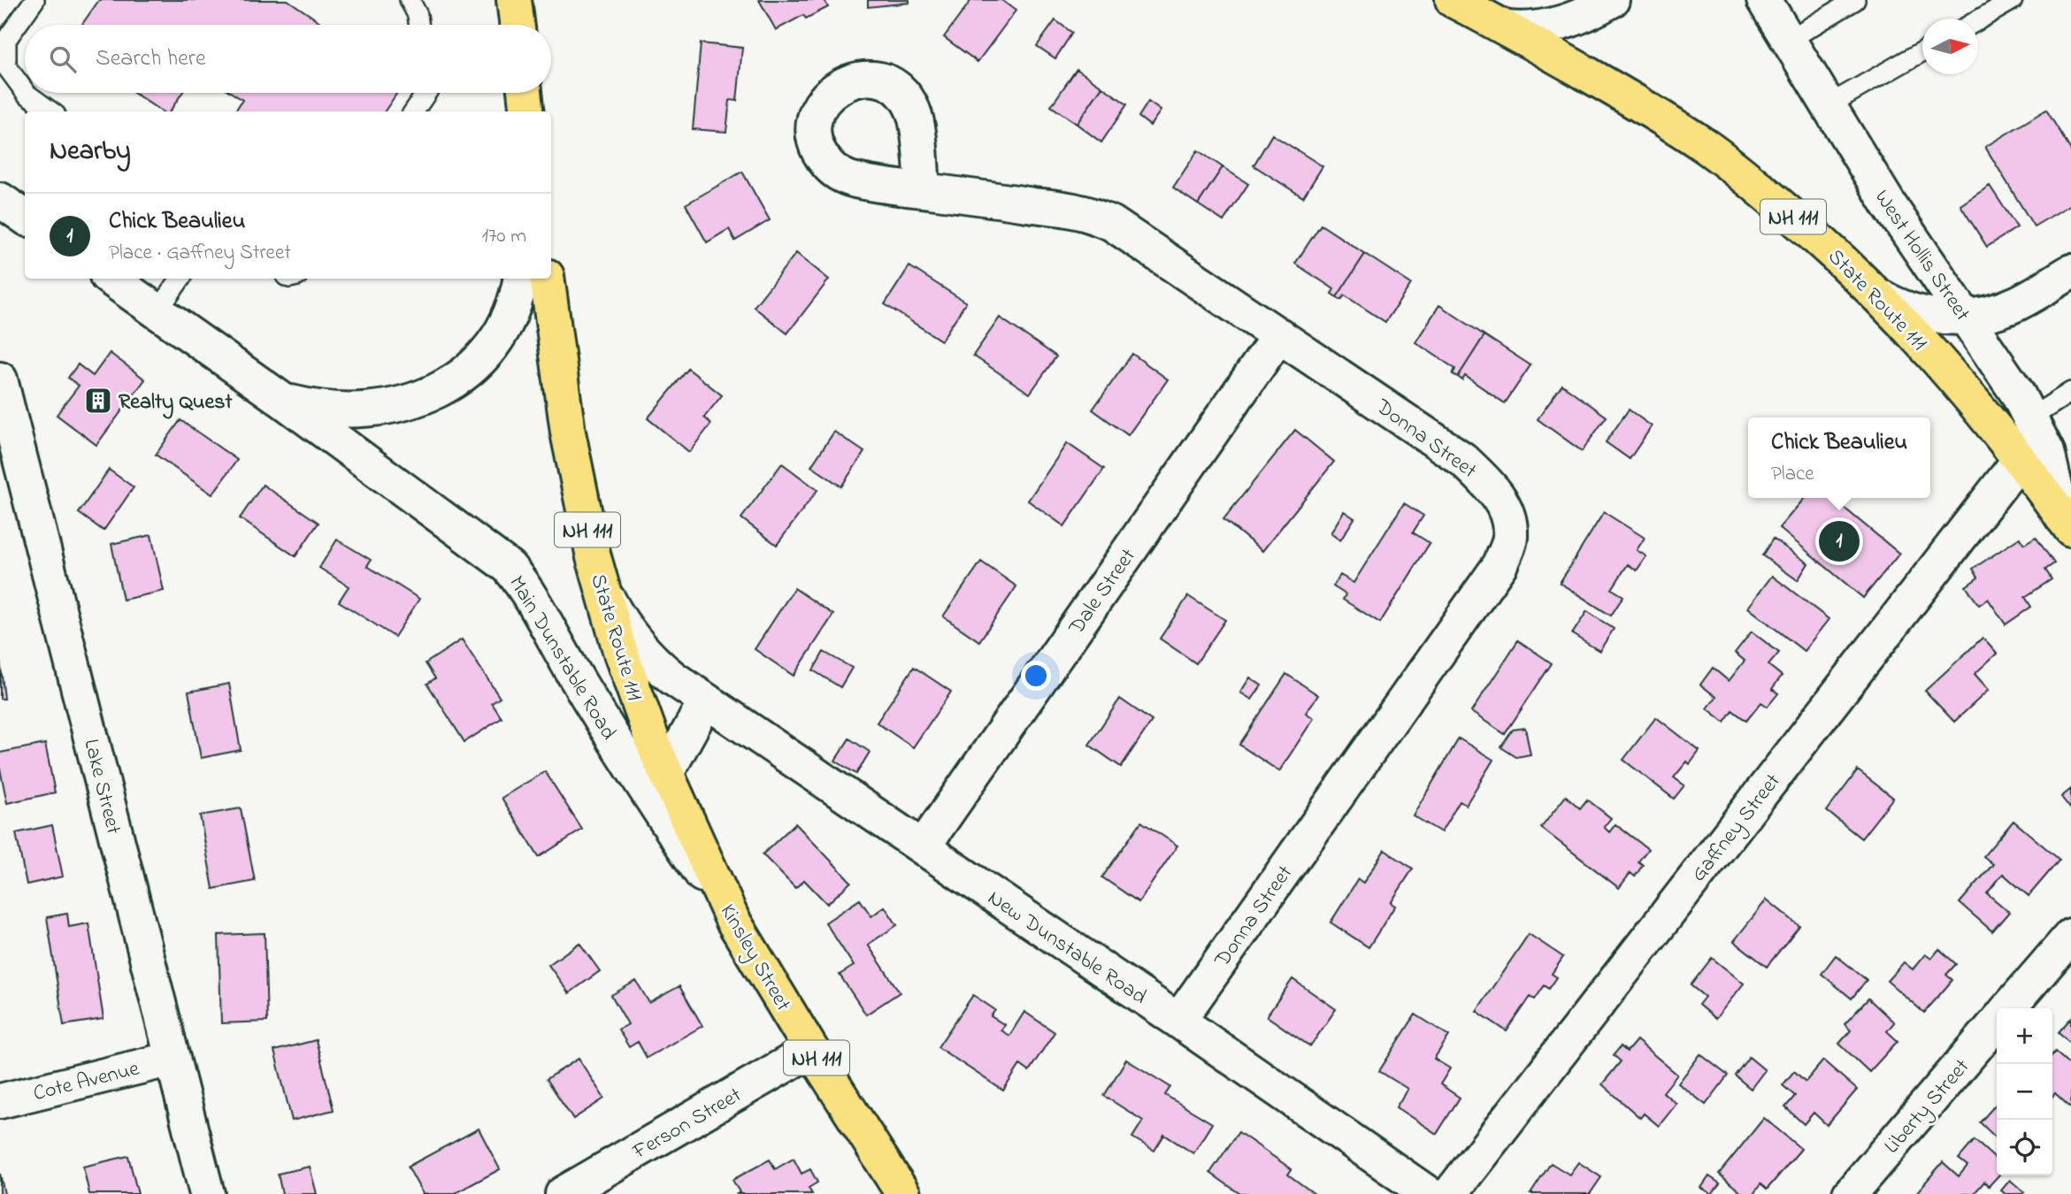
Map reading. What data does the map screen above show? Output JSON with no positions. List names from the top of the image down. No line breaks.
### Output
{"streets":{"main road":["NH 111","State Route 111","Kinsley Street"],"street":["West Hollis Street","Donna Street","Dale Street","Main Dunstable Road","Lake Street","Gaffney Street","New Dunstable Road","Cote Avenue","Liberty Street","Ferson Street"]},"crossings":[["West Hollis Street","State Route 111"],["State Route 111","Gaffney Street"],["State Route 111","New Dunstable Road"],["State Route 111","Kinsley Street"],["Donna Street","Dale Street"],["Donna Street","New Dunstable Road"],["Dale Street","New Dunstable Road"],["Main Dunstable Road","Kinsley Street"],["Lake Street","Cote Avenue"],["Kinsley Street","Ferson Street"]],"places":{"building":["Realty Quest"]},"north":"right","page":{"search":"Search here","heading":"Nearby","list":[{"mark":"1","name":"Chick Beaulieu","note":"Place · Gaffney Street","value":"170 m"}],"popup":["Chick Beaulieu","Place"],"pins":"1","map_buttons":["+","−"]}}
